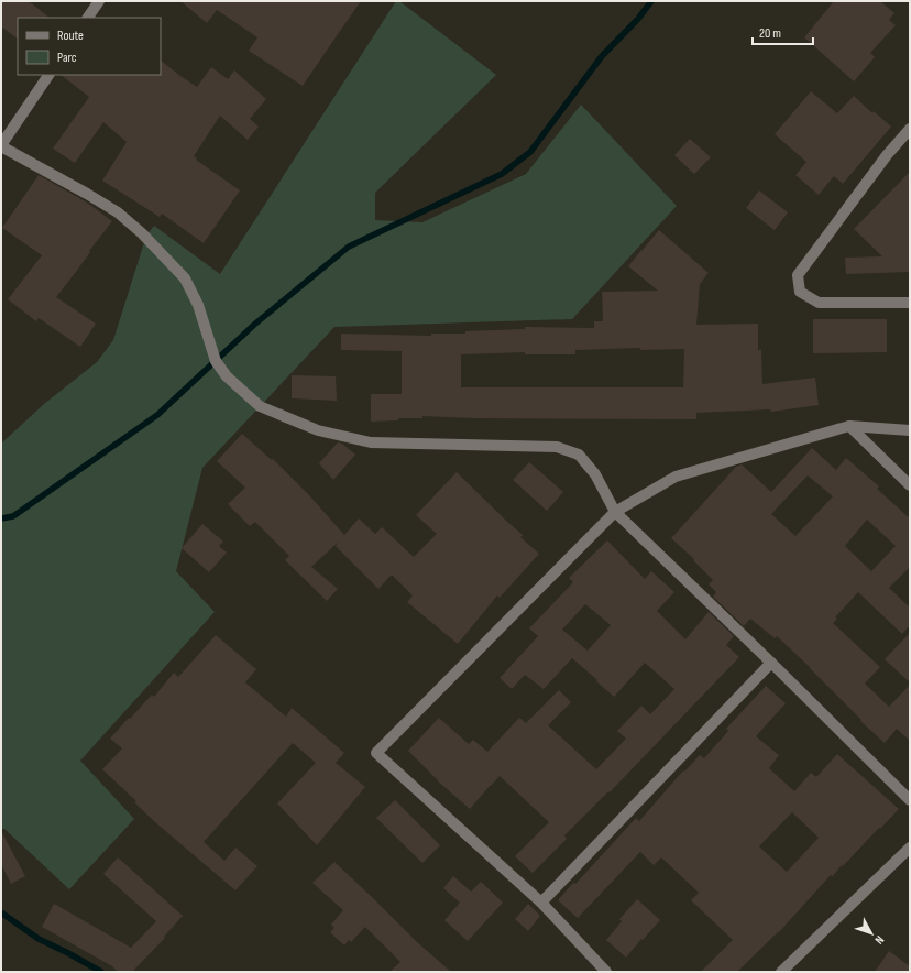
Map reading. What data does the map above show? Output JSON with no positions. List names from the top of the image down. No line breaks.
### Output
{"legend":["Route","Parc"],"scale_bar":"20 m","north":"bottom right"}
